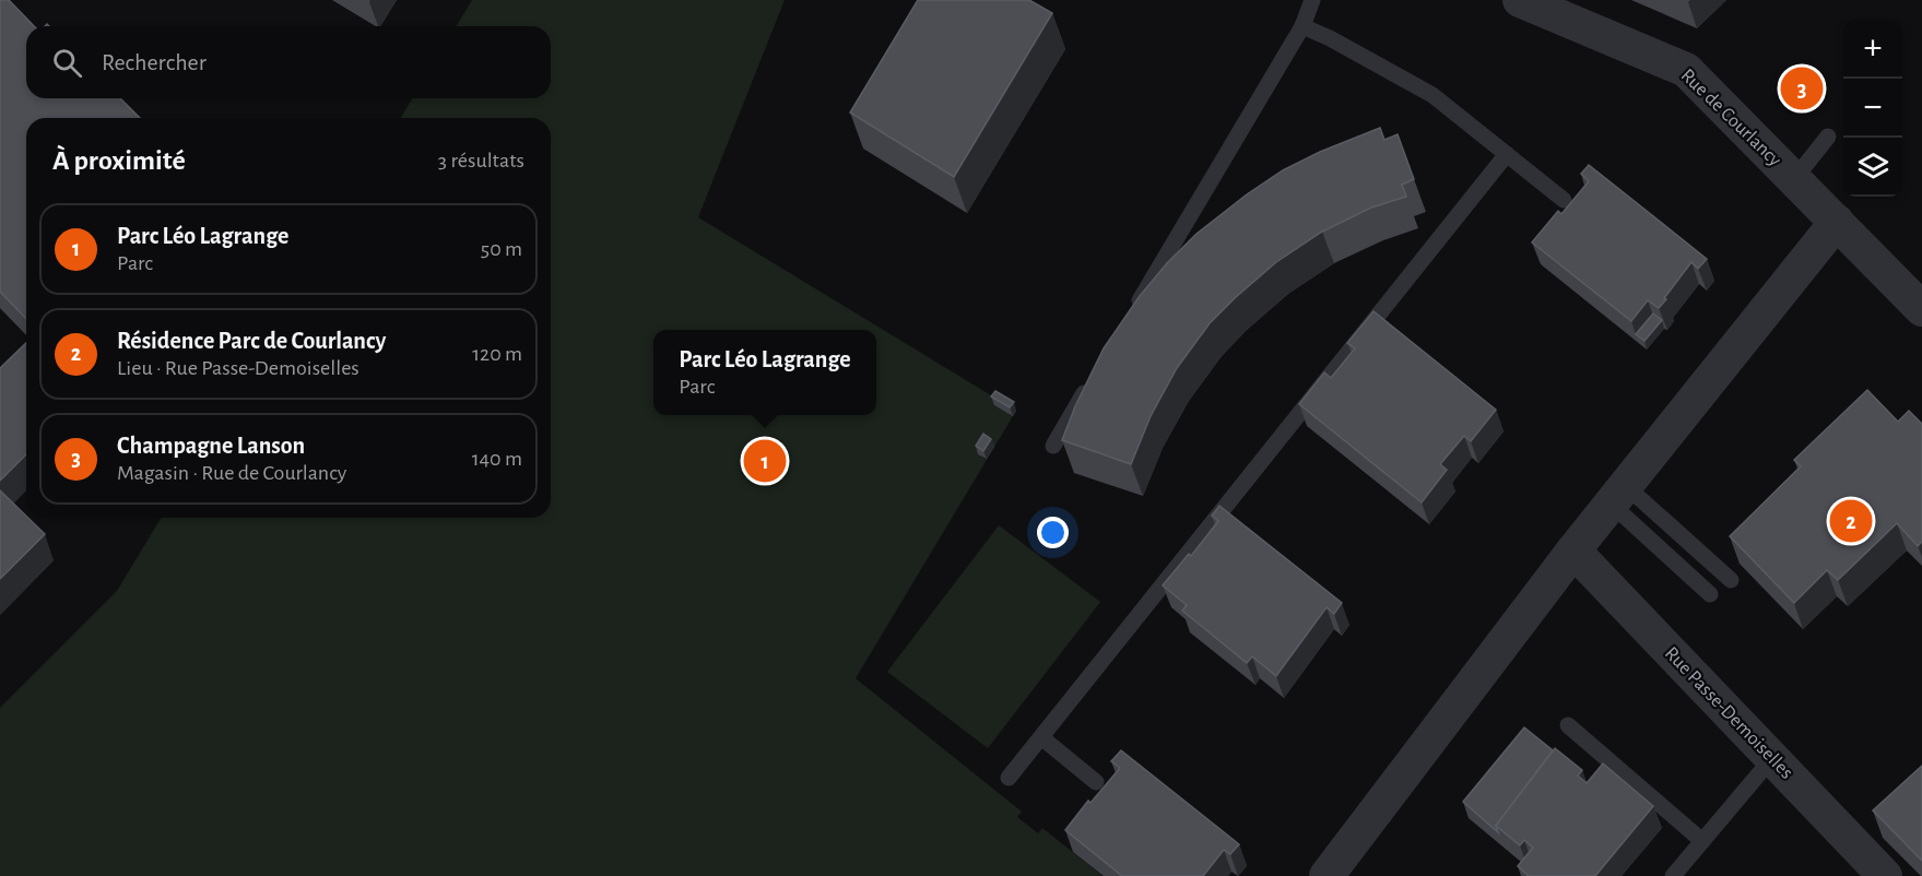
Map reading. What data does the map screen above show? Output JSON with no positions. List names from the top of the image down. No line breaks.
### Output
{"streets":{"street":["Rue de Courlancy","Rue Passe-Demoiselles"]},"page":{"map_buttons":["+","−"],"search":"Rechercher","pins":["3","1","2"],"heading":["À proximité","3 résultats"],"list":[{"mark":"1","name":"Parc Léo Lagrange","note":"Parc","value":"50 m"},{"mark":"2","name":"Résidence Parc de Courlancy","note":"Lieu · Rue Passe-Demoiselles","value":"120 m"},{"mark":"3","name":"Champagne Lanson","note":"Magasin · Rue de Courlancy","value":"140 m"}],"popup":["Parc Léo Lagrange","Parc"]}}
